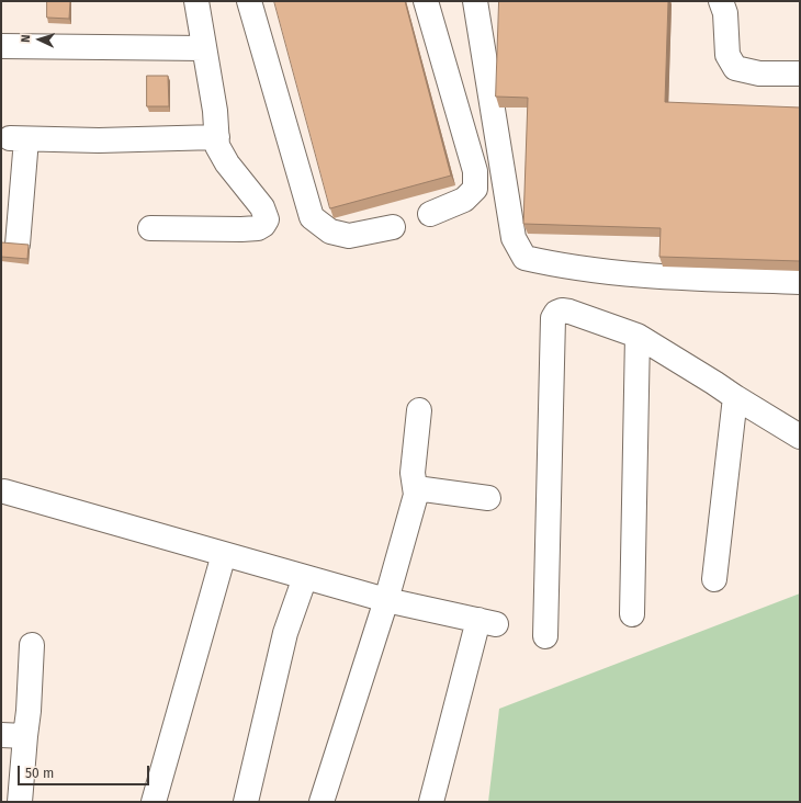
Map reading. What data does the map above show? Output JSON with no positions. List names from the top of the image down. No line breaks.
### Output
{"scale_bar":"50 m","north":"left"}
